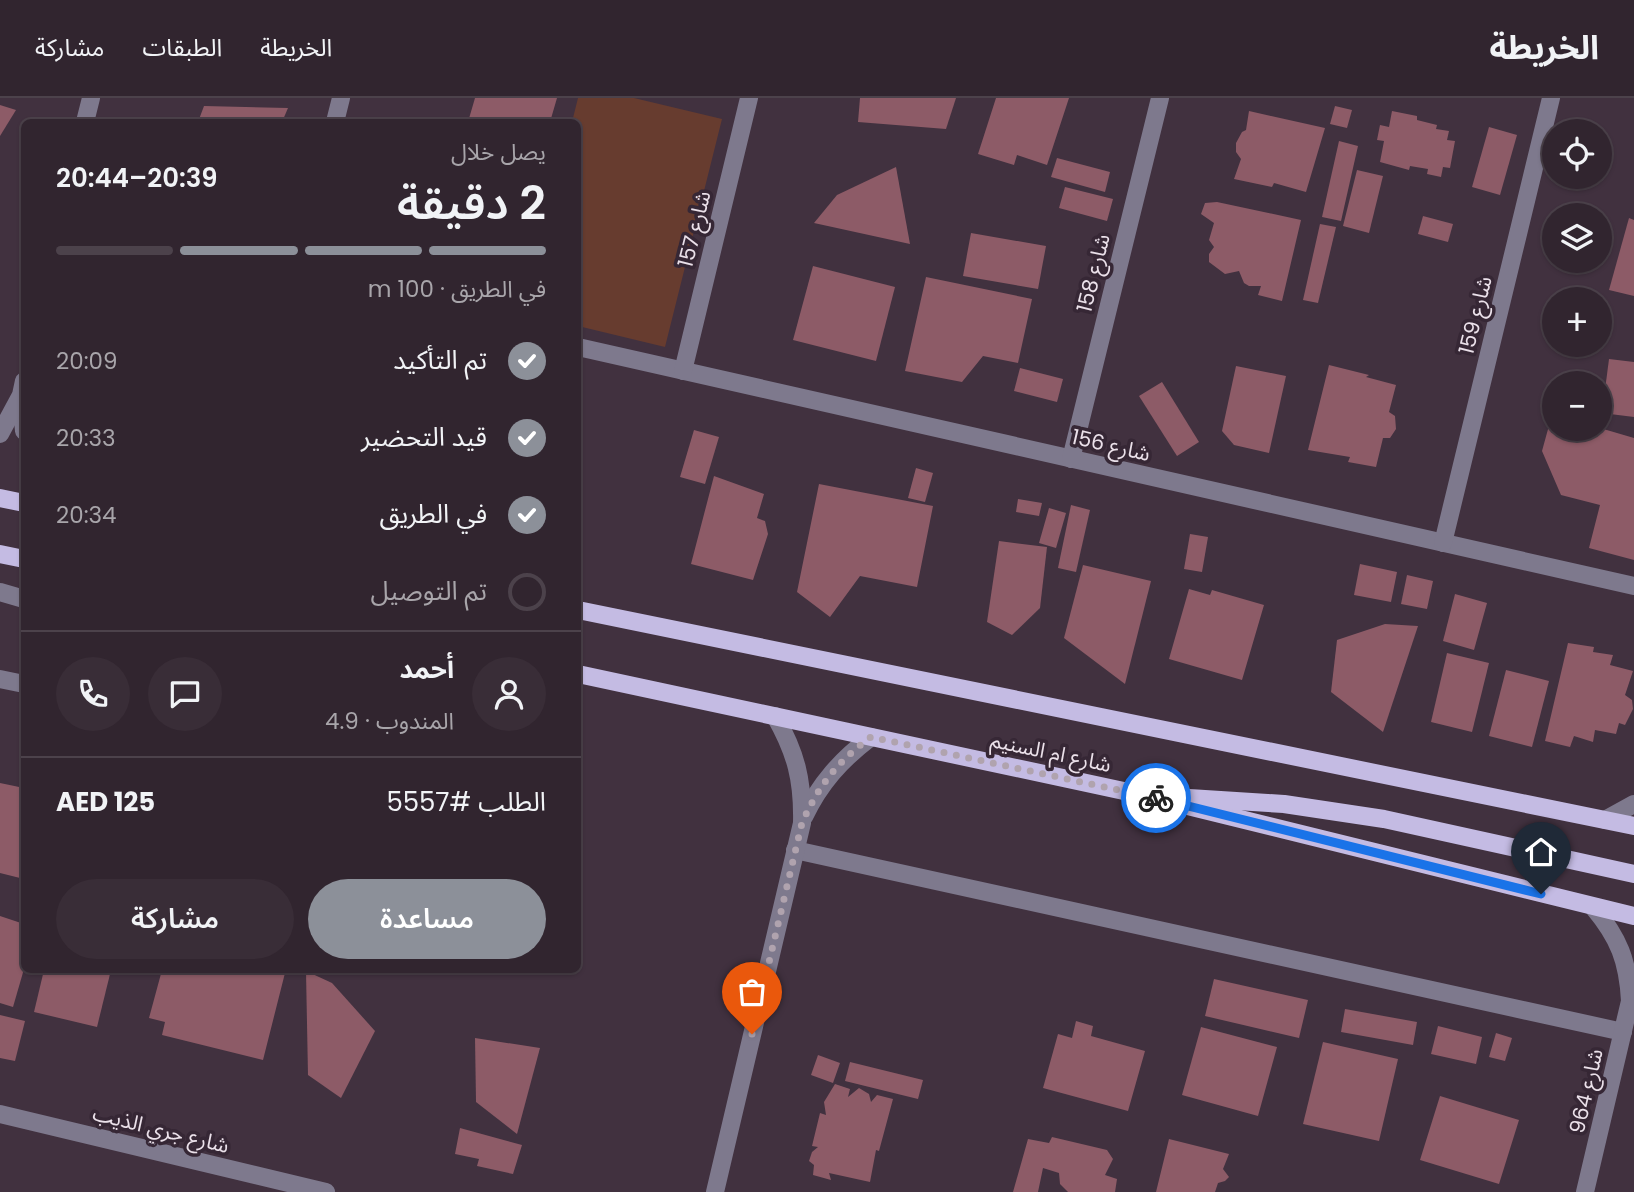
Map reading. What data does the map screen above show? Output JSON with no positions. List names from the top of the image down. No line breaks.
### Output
{"streets":{"main road":["شارع ام السنيم"],"street":["شارع 157","شارع 158","شارع 159","شارع 156","شارع 964","شارع جري الذيب"]},"crossings":[["شارع 157","شارع 156"],["شارع 158","شارع 156"],["شارع 159","شارع 156"],["شارع ام السنيم","شارع 964"]],"page":{"header":"الخريطة","nav":["الخريطة","الطبقات","مشاركة"],"map_buttons":["+","−"],"heading":["2 دقيقة","يصل خلال","20:39–20:44"],"panel":["أحمد","المندوب · 4.9","الطلب #5557","AED 125"],"bar":"في الطريق · 100 m","list":[["تم التأكيد","20:09"],["قيد التحضير","20:33"],["في الطريق","20:34"],"تم التوصيل"],"buttons":["مساعدة","مشاركة"]}}
